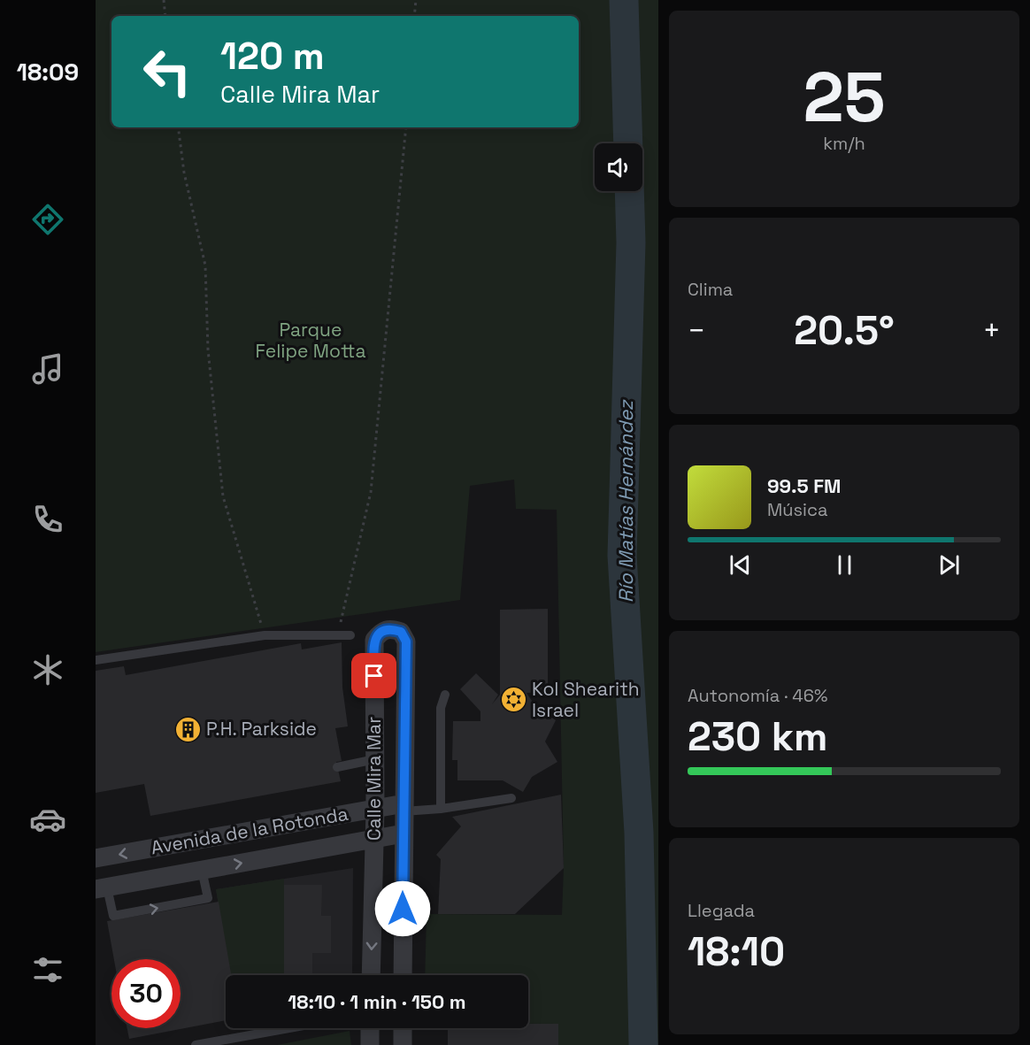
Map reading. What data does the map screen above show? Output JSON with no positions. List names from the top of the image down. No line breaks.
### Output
{"streets":{"street":["Calle Mira Mar","Avenida de la Rotonda"]},"crossings":[["Calle Mira Mar","Avenida de la Rotonda"]],"water":["Río Matías Hernández"],"parks":["Parque Felipe Motta"],"places":{"synagogue":["Kol Shearith Israel"],"building":["P.H. Parkside"]},"page":{"tabs":"18:09","tile":[["25","km/h"],"Clima",["Autonomía · 46%","230 km"],["Llegada","18:10"]],"turn":["120 m","Calle Mira Mar"],"heat":["−","20.5°","+"],"song":["99.5 FM","Música"],"limit":"30","trip":"18:10 · 1 min · 150 m"}}
